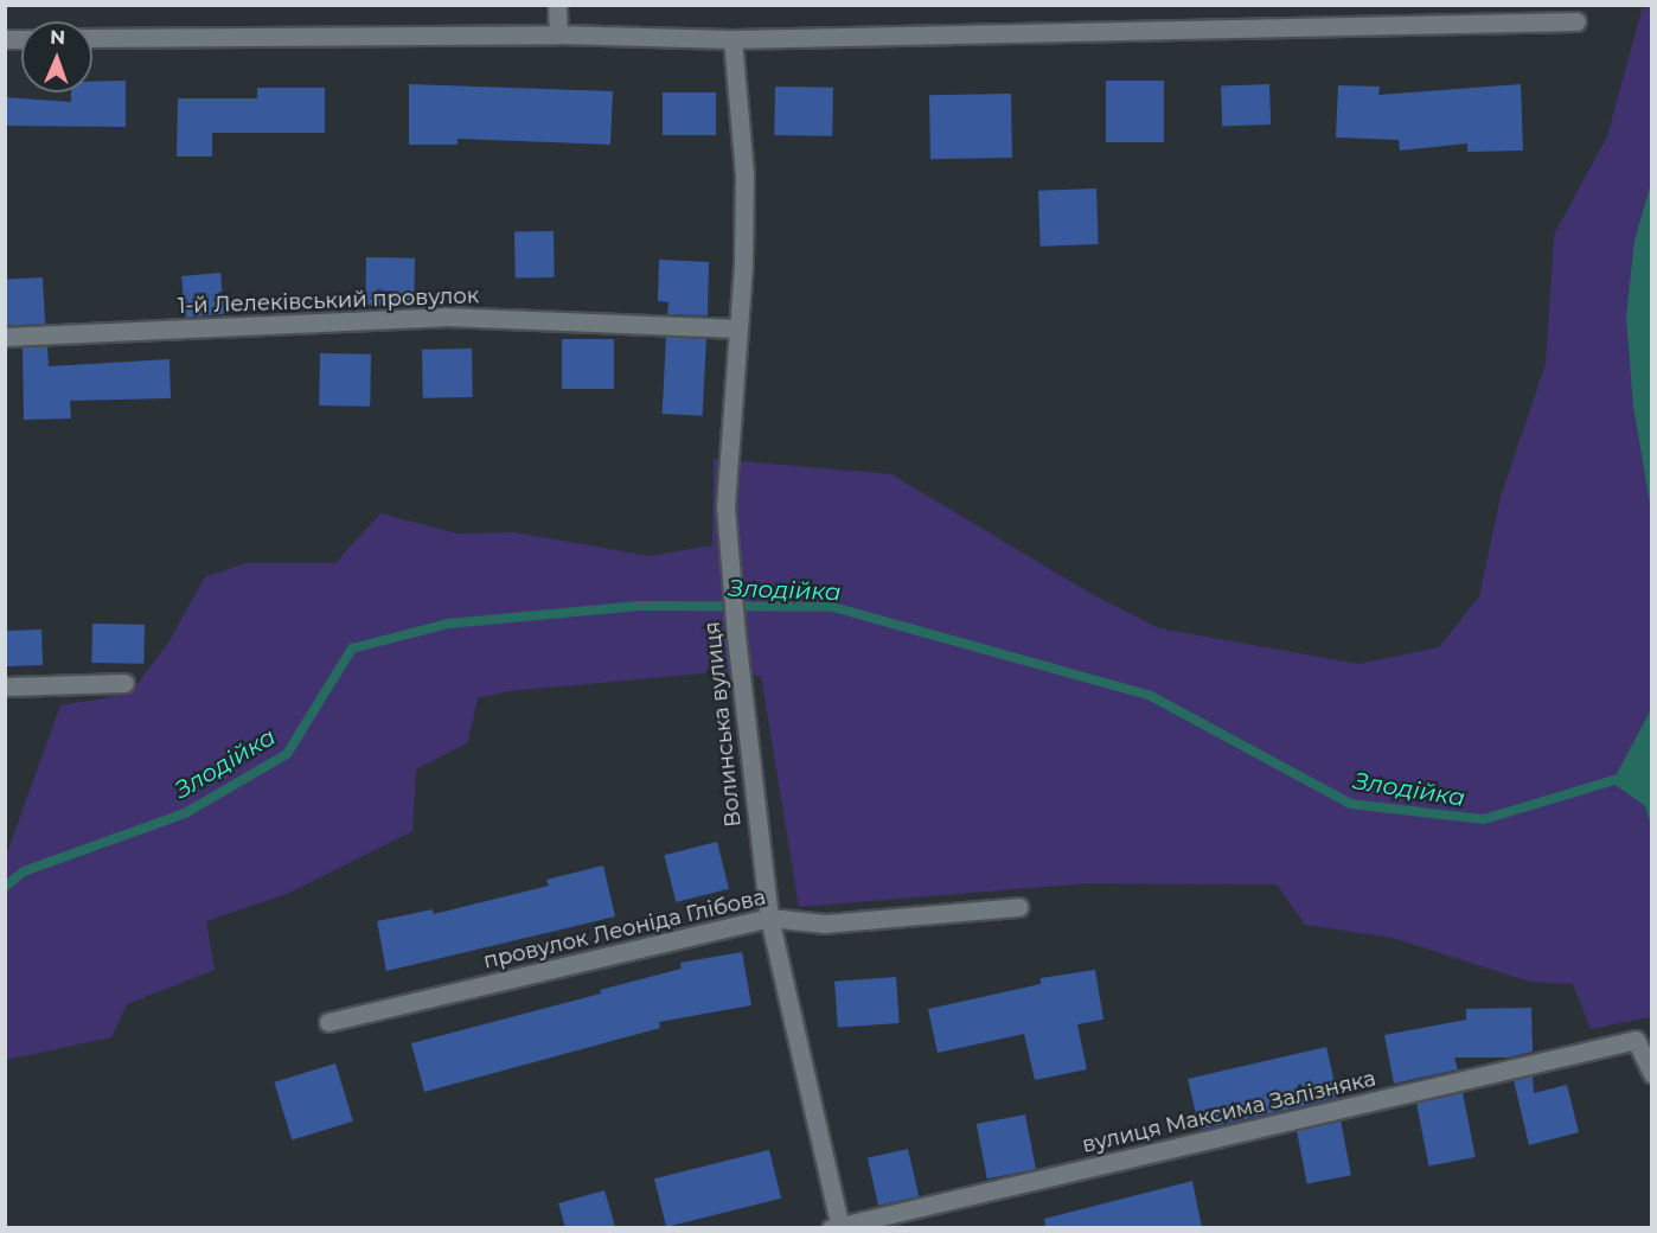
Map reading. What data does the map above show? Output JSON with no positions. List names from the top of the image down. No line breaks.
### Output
{"streets":{"street":["1-й Лелеківський провулок","Волинська вулиця","провулок Леоніда Глібова","вулиця Максима Залізняка"]},"crossings":[["1-й Лелеківський провулок","Волинська вулиця"],["Волинська вулиця","провулок Леоніда Глібова"],["Волинська вулиця","вулиця Максима Залізняка"]],"water":["Злодійка"],"north":"top"}
